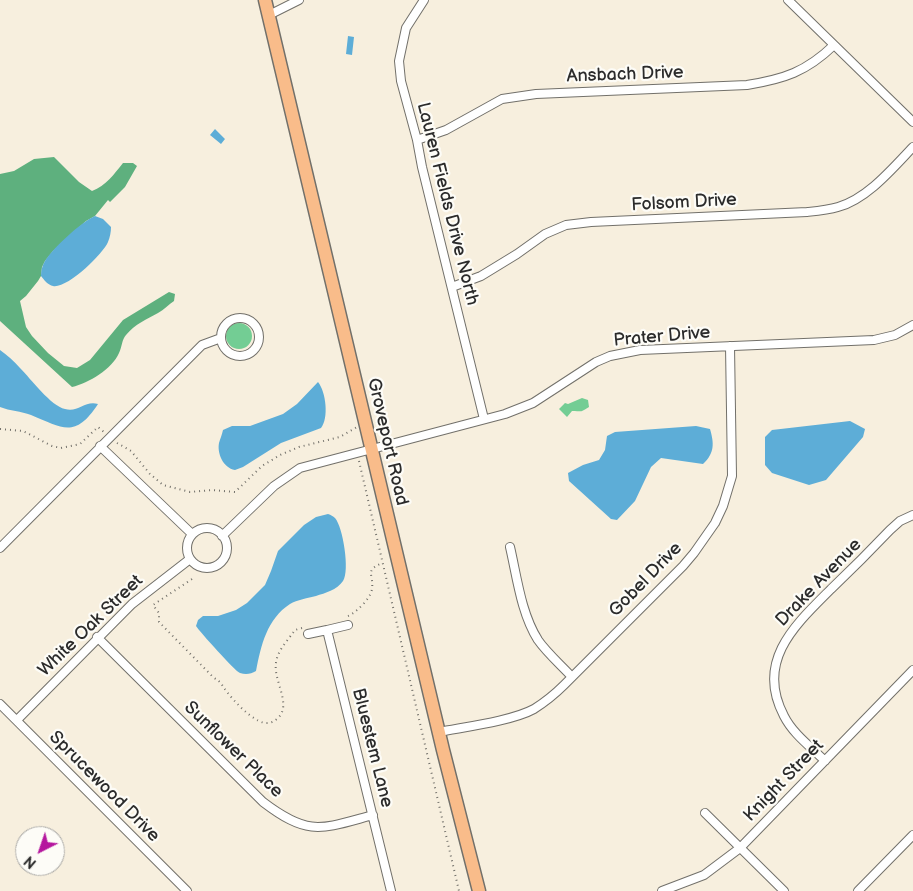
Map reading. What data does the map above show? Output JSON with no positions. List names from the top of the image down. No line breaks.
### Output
{"streets":{"main road":["Groveport Road"],"street":["Ansbach Drive","Folsom Drive","Lauren Fields Drive North","Prater Drive","Gobel Drive","Drake Avenue","White Oak Street","Bluestem Lane","Sunflower Place","Knight Street","Sprucewood Drive"]},"crossings":[["Ansbach Drive","Lauren Fields Drive North"],["Folsom Drive","Lauren Fields Drive North"],["Lauren Fields Drive North","Prater Drive"],["Prater Drive","Groveport Road"],["Prater Drive","Gobel Drive"],["Prater Drive","White Oak Street"],["Groveport Road","Gobel Drive"],["Drake Avenue","Knight Street"],["White Oak Street","Sunflower Place"],["White Oak Street","Sprucewood Drive"],["Bluestem Lane","Sunflower Place"]],"north":"bottom left"}
